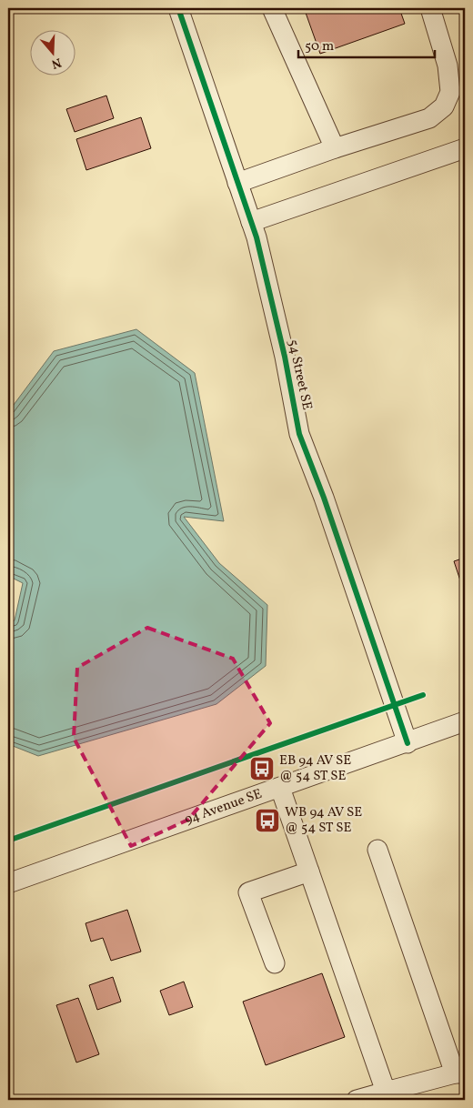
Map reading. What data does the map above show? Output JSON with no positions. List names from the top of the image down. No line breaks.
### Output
{"streets":{"street":["54 Street SE","94 Avenue SE"]},"crossings":[["54 Street SE","94 Avenue SE"]],"places":{"bus stop":["EB 94 AV SE @ 54 ST SE","WB 94 AV SE @ 54 ST SE"]},"scale_bar":"50 m","north":"bottom"}
